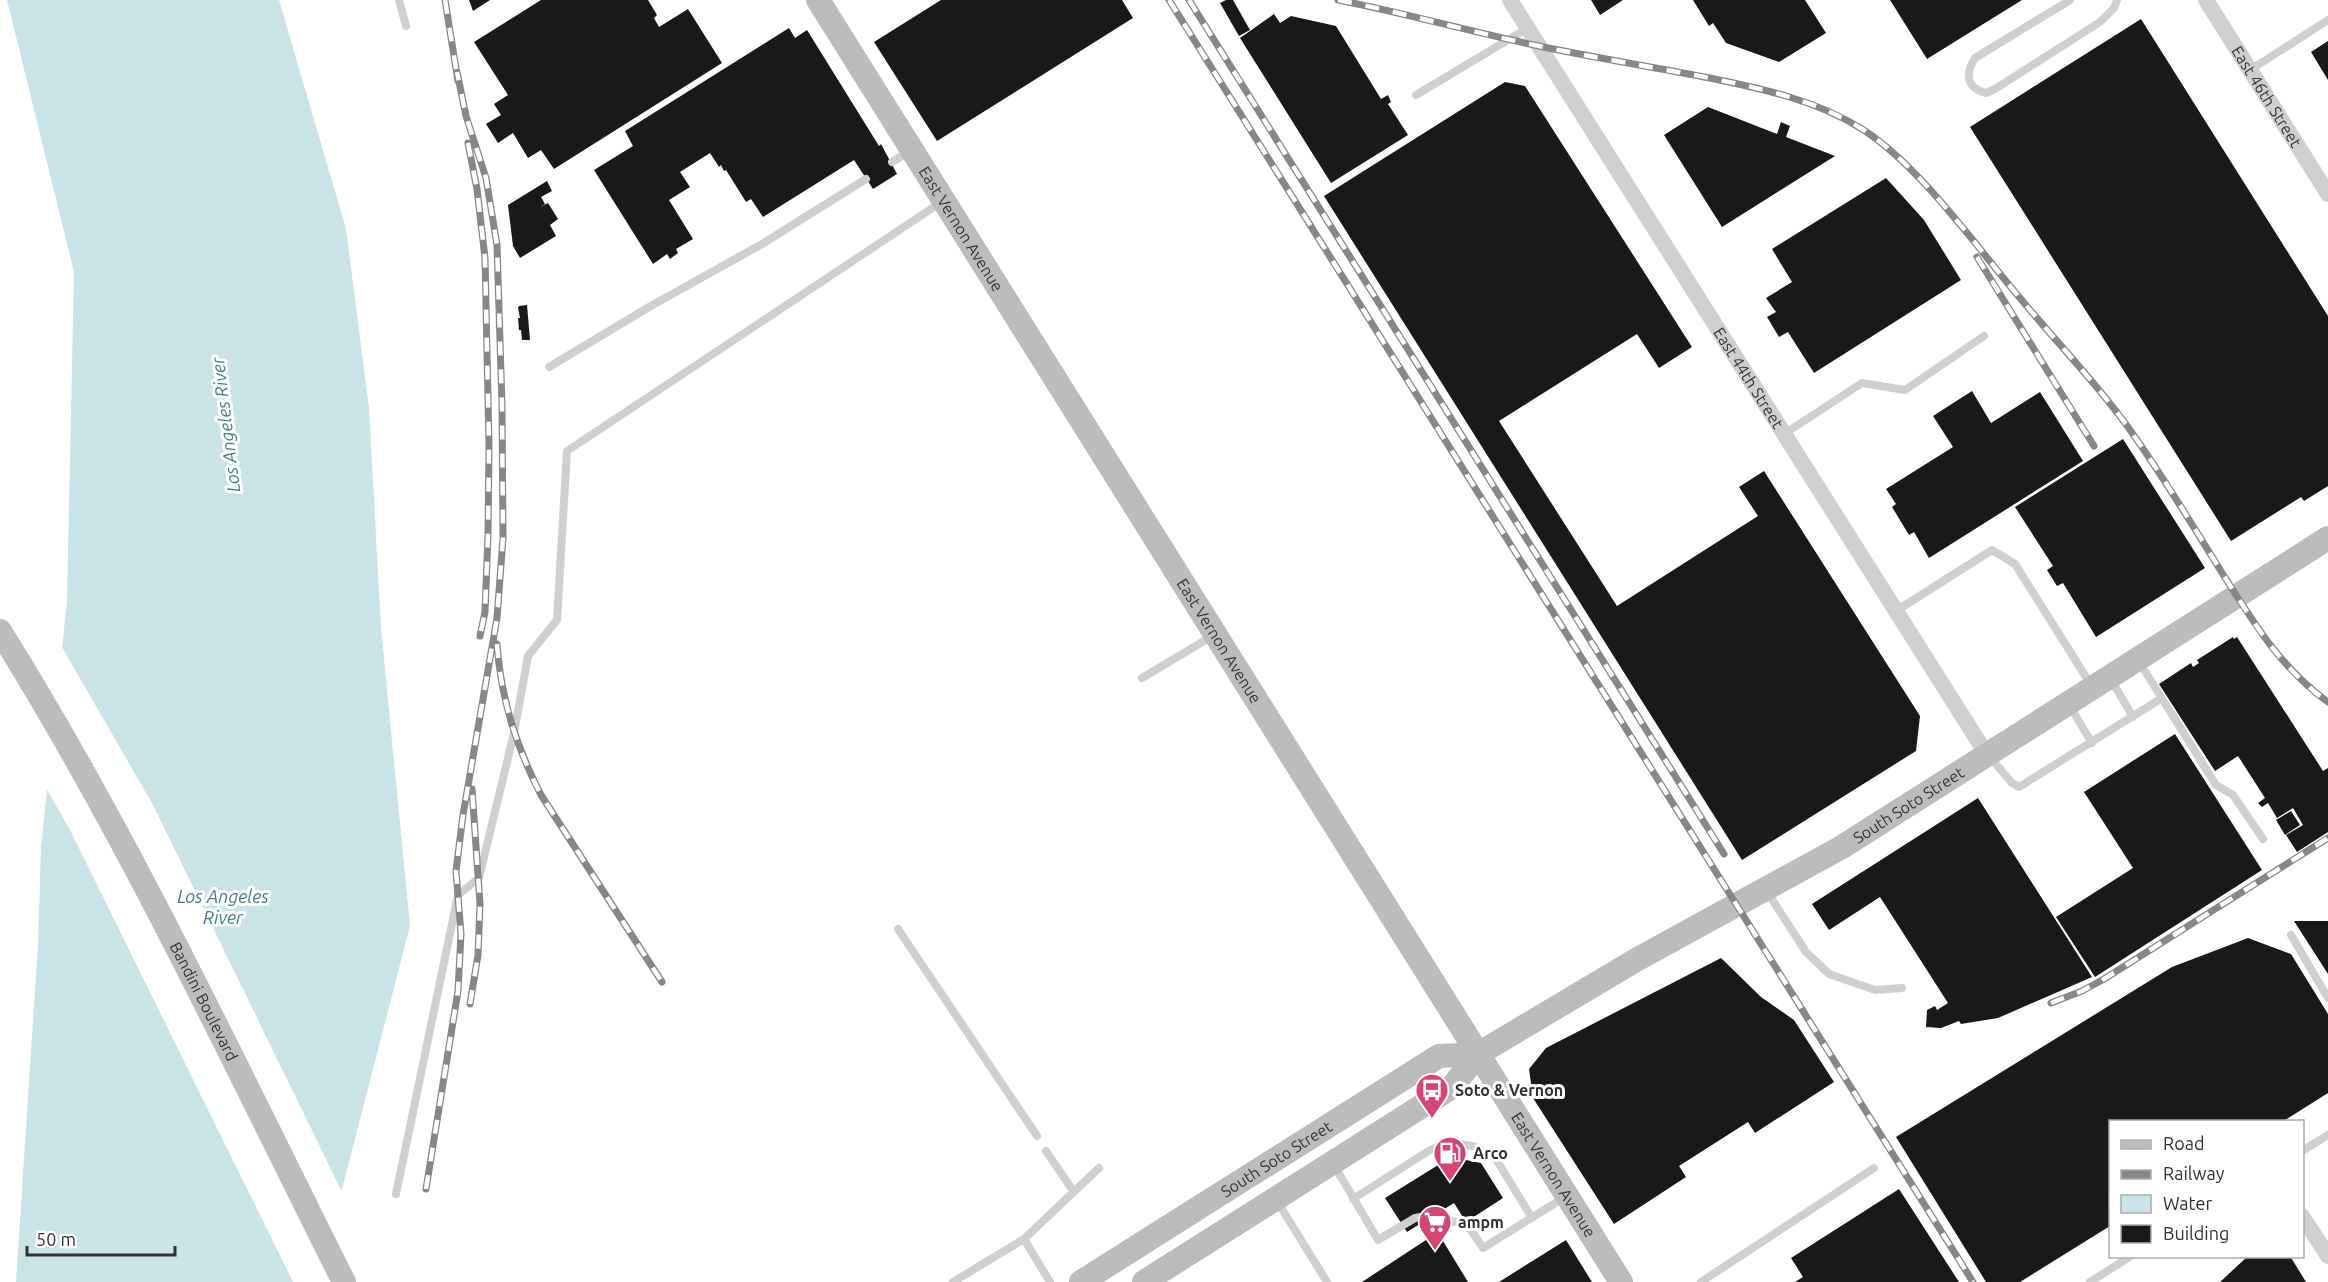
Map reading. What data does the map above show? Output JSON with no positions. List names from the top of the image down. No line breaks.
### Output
{"streets":{"main road":["East Vernon Avenue","South Soto Street","Bandini Boulevard"],"street":["East 46th Street","East 44th Street"]},"crossings":[["East Vernon Avenue","South Soto Street"],["East 44th Street","South Soto Street"]],"water":["Los Angeles River"],"places":{"bus stop":["Soto & Vernon"],"fuel station":["Arco"],"supermarket":["ampm"]},"legend":["Road","Railway","Water","Building"],"scale_bar":"50 m"}
